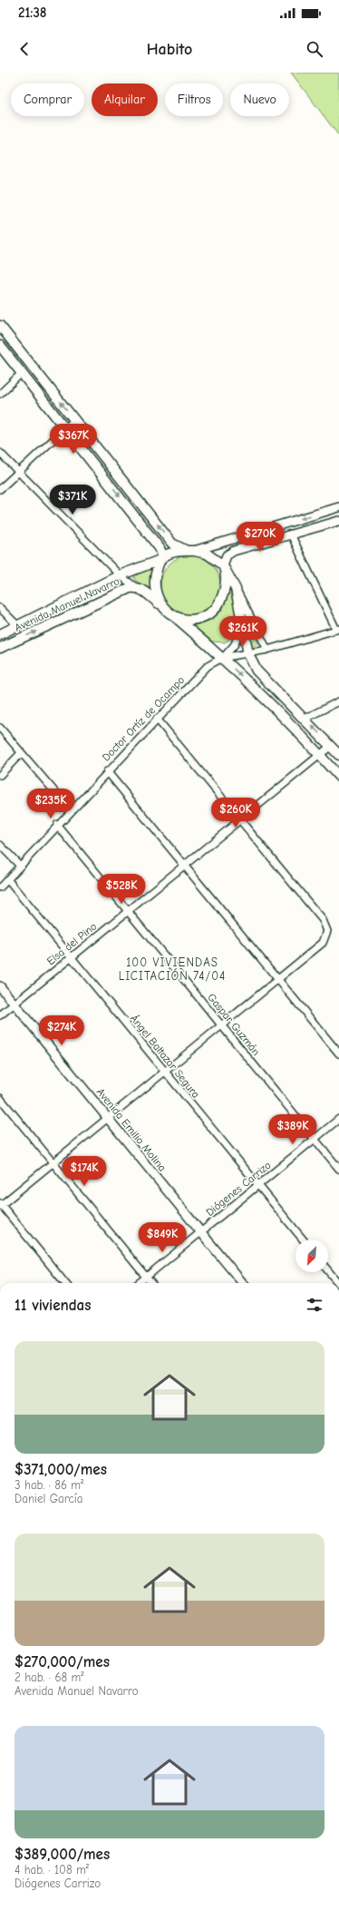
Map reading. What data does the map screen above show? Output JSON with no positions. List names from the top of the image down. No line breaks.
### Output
{"streets":{"main road":["Avenida Manuel Navarro"],"street":["Doctor Ortíz de Ocampo","Elsa del Pino","Gaspar Guzmán","Ángel Baltazar Segura","Avenida Emilio Molina","Diógenes Carrizo"]},"crossings":[["Doctor Ortíz de Ocampo","Gaspar Guzmán"],["Doctor Ortíz de Ocampo","Ángel Baltazar Segura"],["Elsa del Pino","Gaspar Guzmán"],["Elsa del Pino","Ángel Baltazar Segura"],["Elsa del Pino","Avenida Emilio Molina"],["Gaspar Guzmán","Diógenes Carrizo"],["Ángel Baltazar Segura","Diógenes Carrizo"],["Avenida Emilio Molina","Diógenes Carrizo"]],"districts":["100 VIVIENDAS LICITACIÓN 74/04"],"north":"bottom left","page":{"status":"21:38","header":"Habito","chip":["Comprar","Alquilar","Filtros","Nuevo"],"price":["$367K","$371K","$270K","$261K","$235K","$260K","$528K","$274K","$389K","$174K","$849K"],"heading":"11 viviendas","list":[{"name":"$371,000/mes","note":"3 hab. · 86 m² · Daniel García"},{"name":"$270,000/mes","note":"2 hab. · 68 m² · Avenida Manuel Navarro"},{"name":"$389,000/mes","note":"4 hab. · 108 m² · Diógenes Carrizo"}]}}
